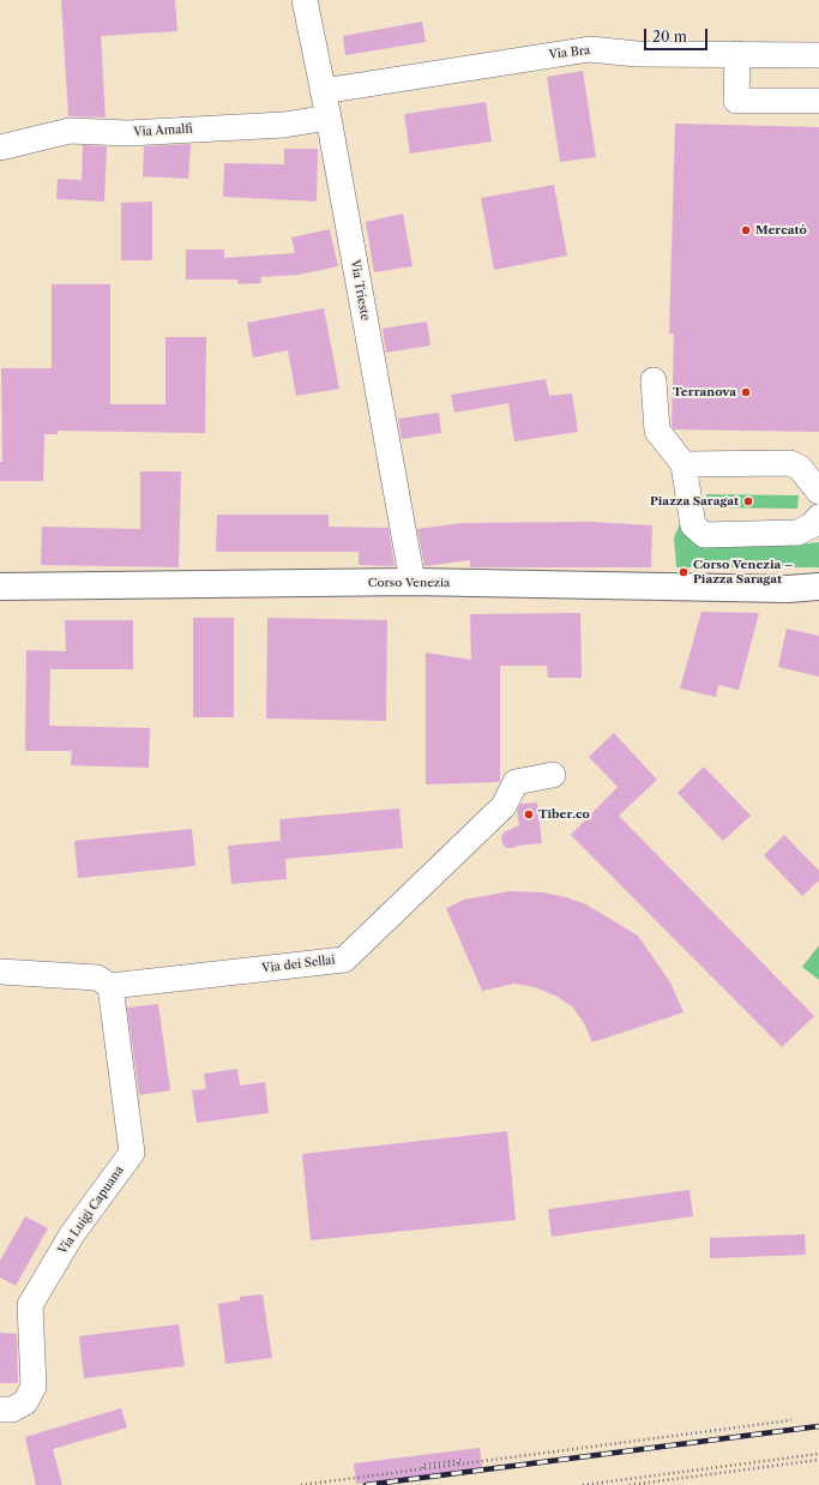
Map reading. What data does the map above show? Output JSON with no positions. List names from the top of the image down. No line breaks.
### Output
{"streets":{"main road":["Corso Venezia"],"street":["Via Bra","Via Amalfi","Via Trieste","Via dei Sellai","Via Luigi Capuana"]},"crossings":[["Via Bra","Via Trieste"],["Via Amalfi","Via Trieste"],["Via Trieste","Corso Venezia"],["Via dei Sellai","Via Luigi Capuana"]],"places":["Mercatò","Terranova","Piazza Saragat","Corso Venezia – Piazza Saragat","Tiber.co"],"scale_bar":"20 m"}
